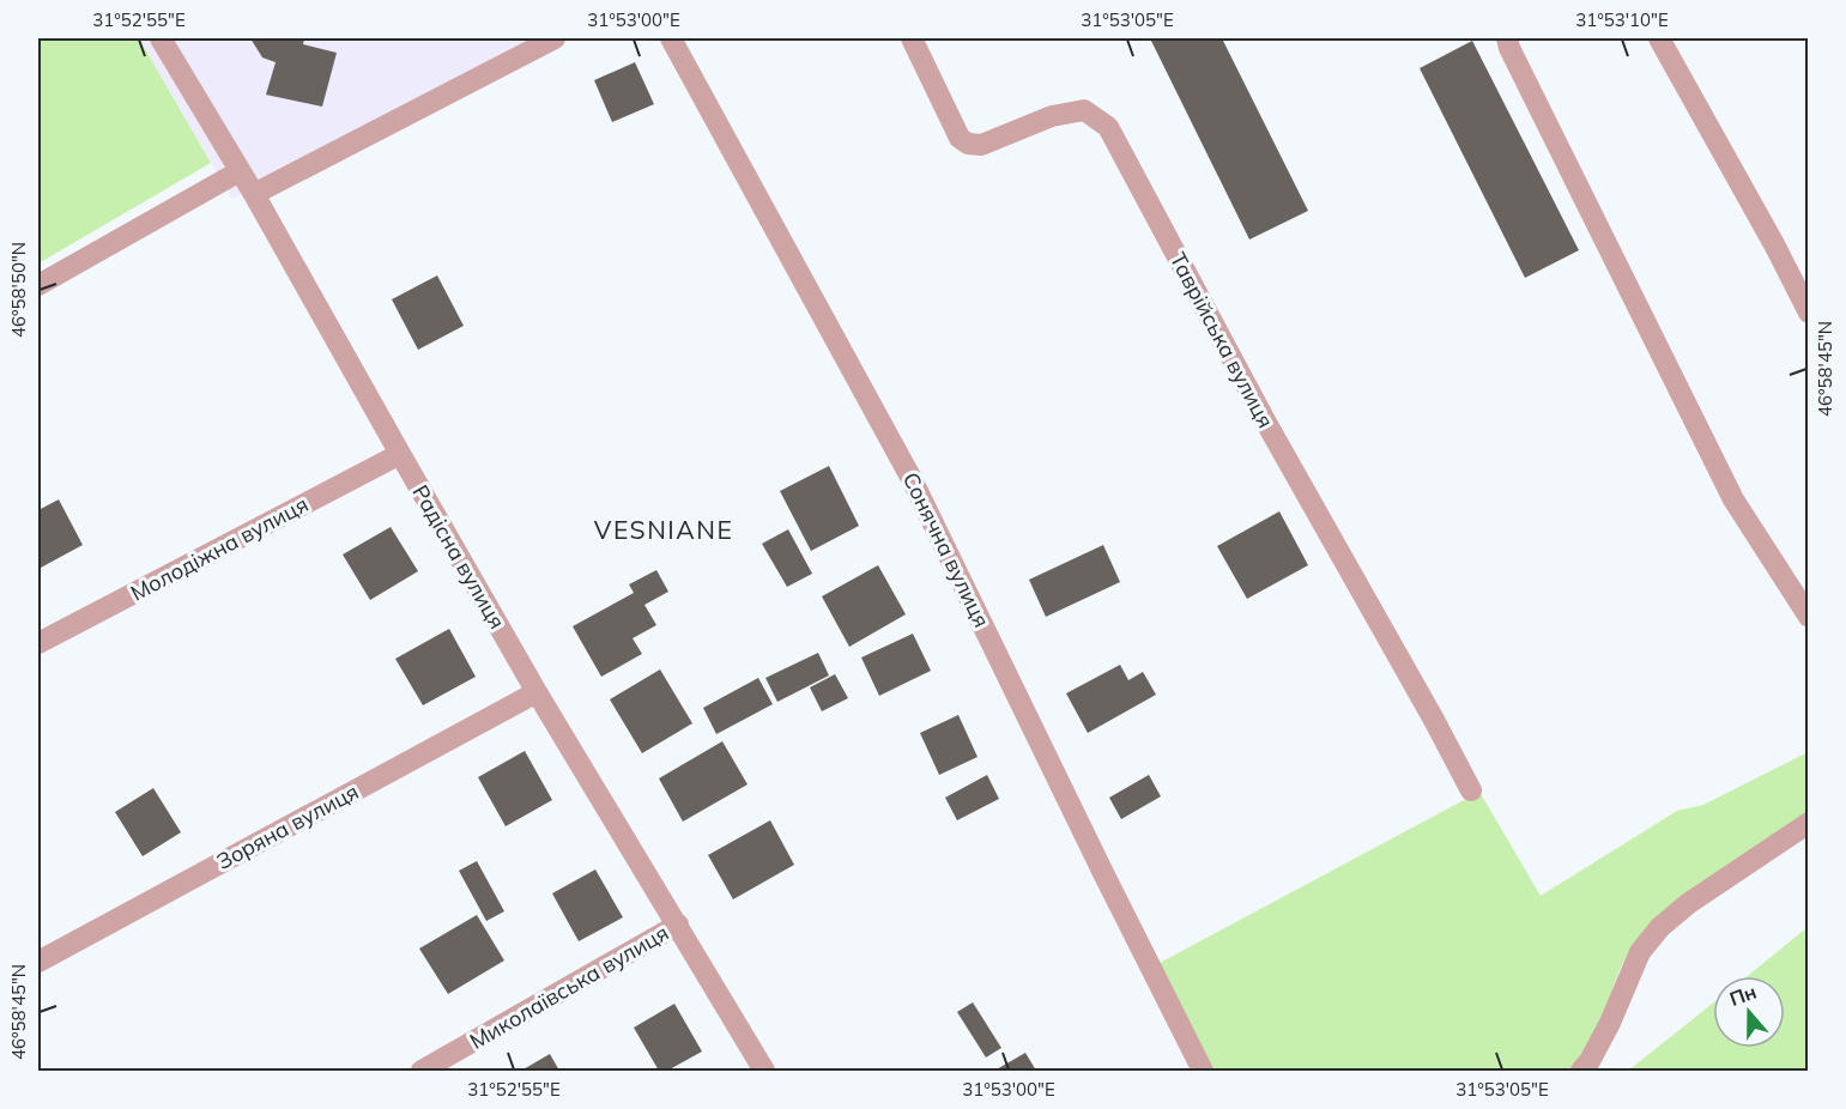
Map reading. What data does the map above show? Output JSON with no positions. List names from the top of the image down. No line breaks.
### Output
{"streets":{"street":["Таврійська вулиця","Молодіжна вулиця","Сонячна вулиця","Радісна вулиця","Зоряна вулиця","Миколаївська вулиця"]},"crossings":[["Молодіжна вулиця","Радісна вулиця"],["Радісна вулиця","Зоряна вулиця"],["Радісна вулиця","Миколаївська вулиця"]],"districts":["VESNIANE"],"north":"top","coordinates":["31°52'55\"E","31°53'00\"E","31°53'05\"E","31°53'10\"E","46°58'50\"N","46°58'45\"N"]}
